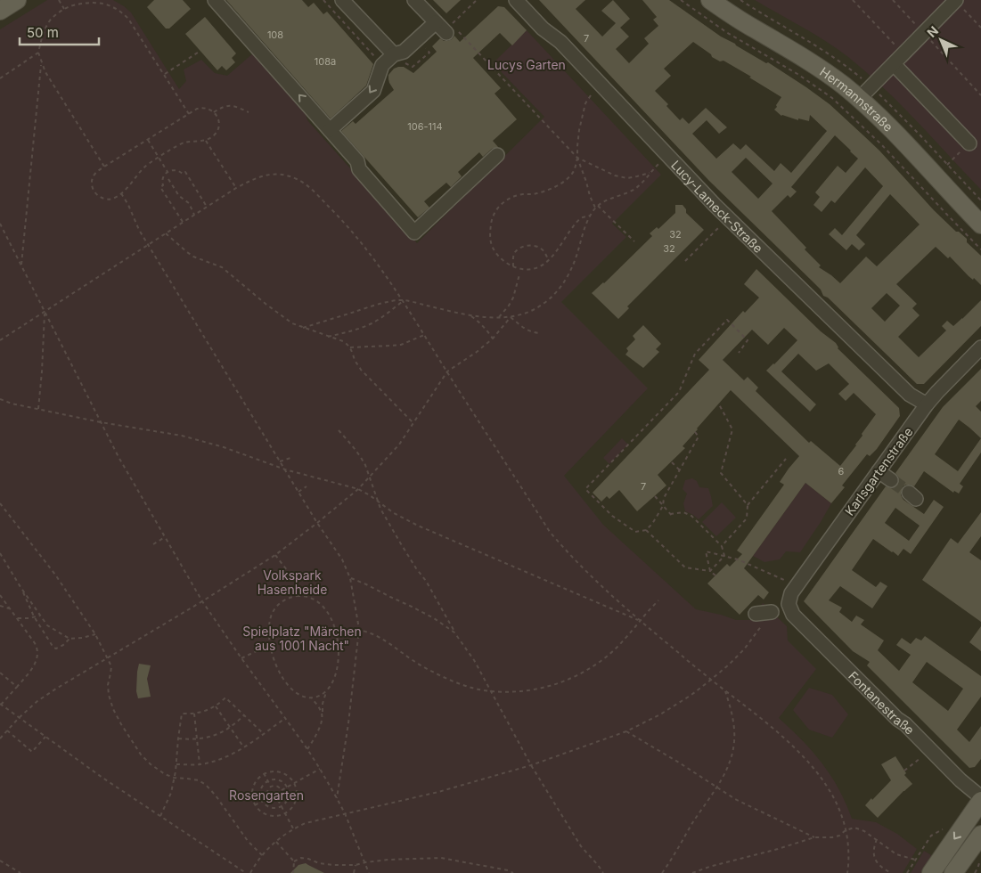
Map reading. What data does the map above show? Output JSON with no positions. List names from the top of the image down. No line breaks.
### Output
{"streets":{"main road":["Hermannstraße"],"street":["Lucy-Lameck-Straße","Karlsgartenstraße","Fontanestraße"]},"crossings":[["Lucy-Lameck-Straße","Karlsgartenstraße"],["Karlsgartenstraße","Fontanestraße"]],"parks":["Lucys Garten","Volkspark Hasenheide","Spielplatz \"Märchen aus 1001 Nacht\"","Rosengarten"],"house_numbers":["108","7","108a","106-114","32","32","6","7"],"scale_bar":"50 m","north":"top left"}
